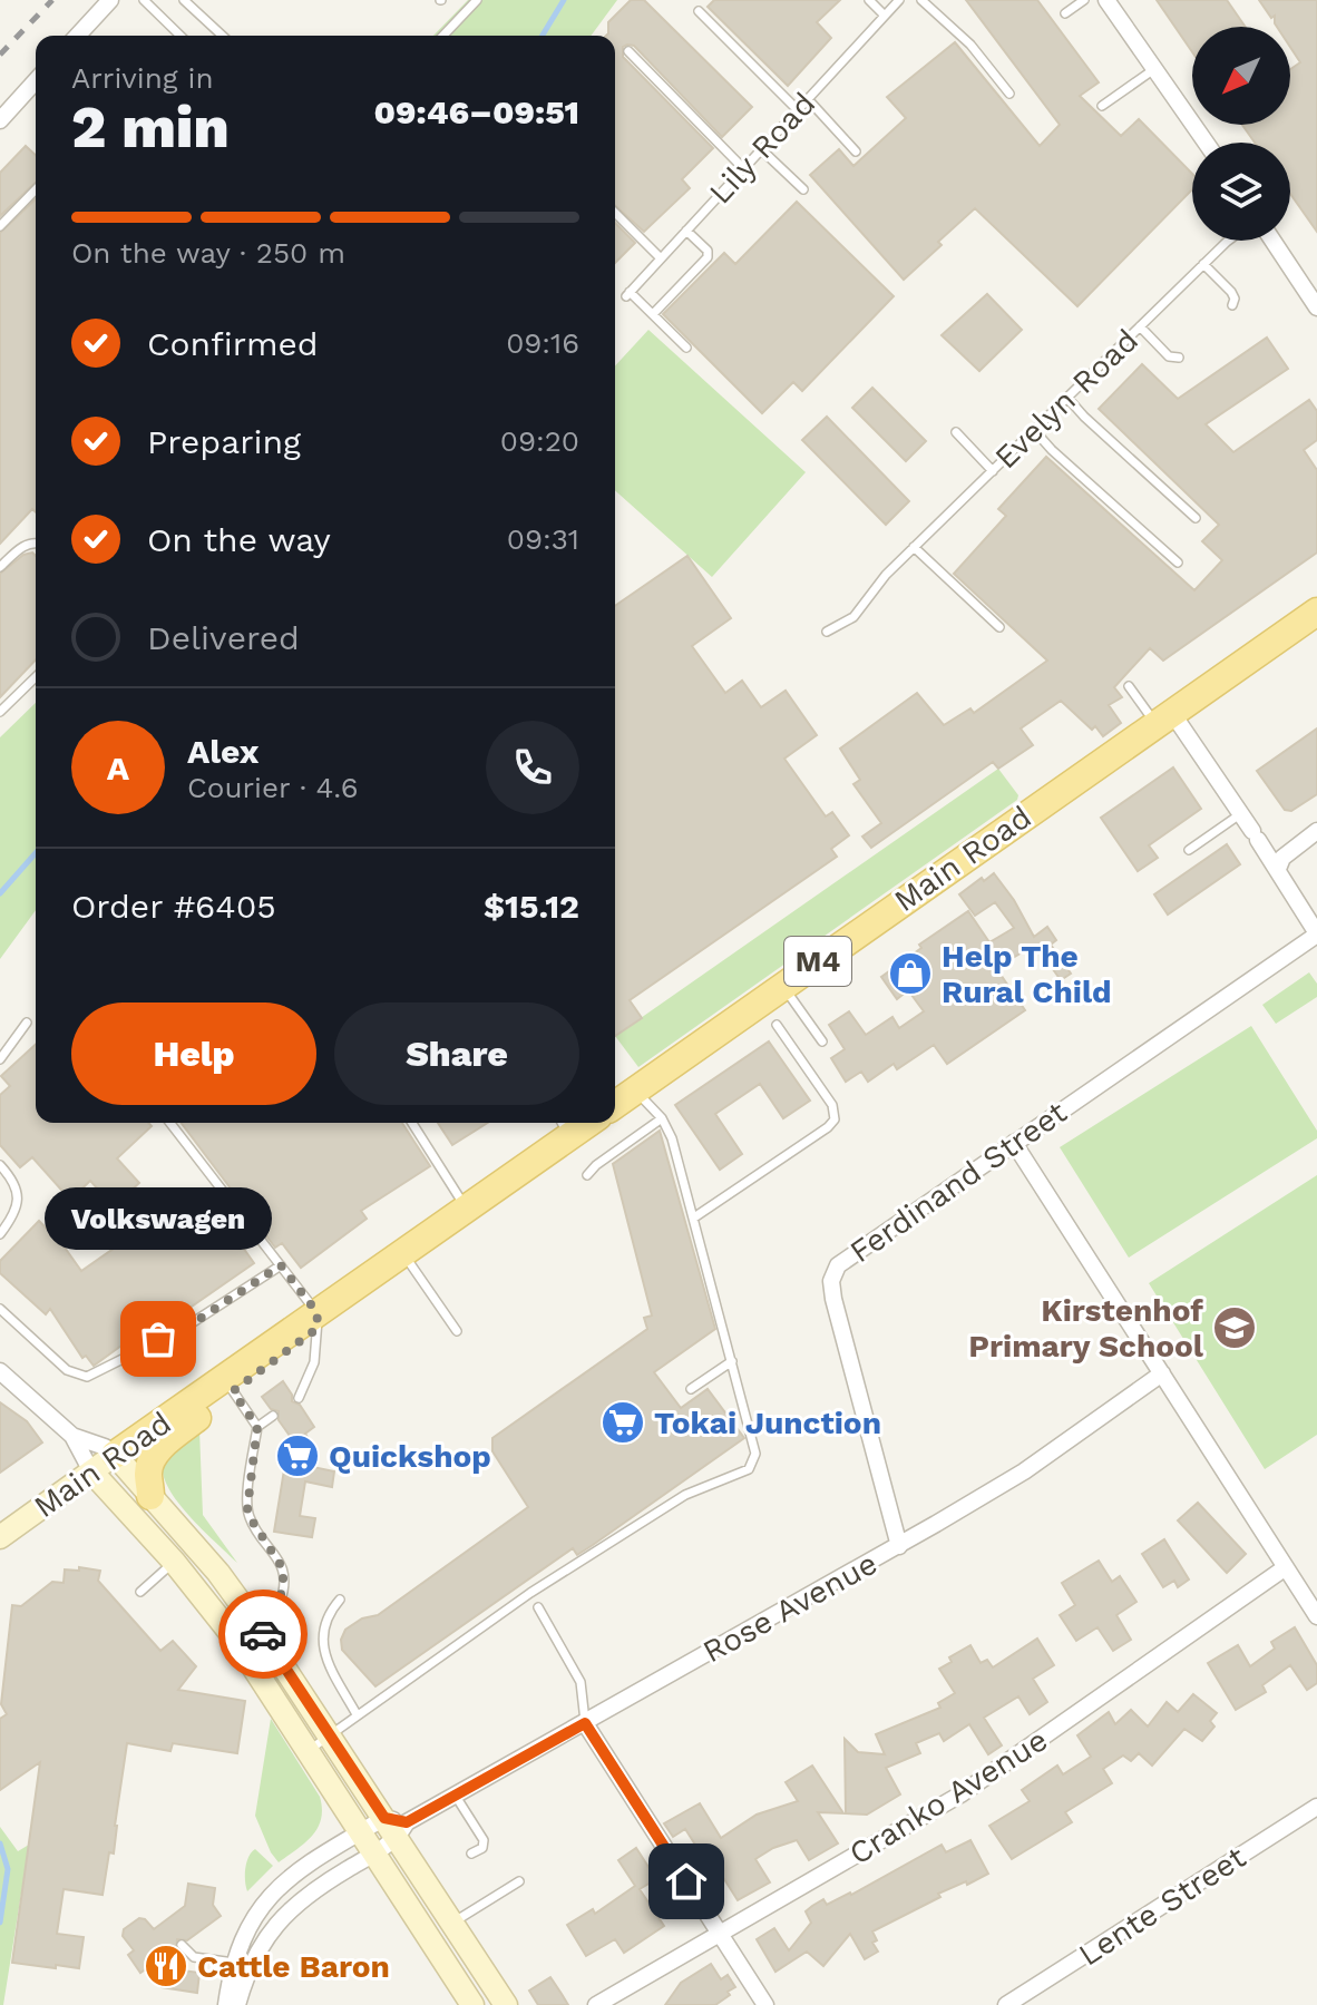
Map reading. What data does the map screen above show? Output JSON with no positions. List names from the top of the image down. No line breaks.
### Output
{"streets":{"main road":["Main Road","M4"],"street":["Ferdinand Street","Rose Avenue","Cranko Avenue","Lente Street"],"lane":["Lily Road","Evelyn Road"]},"crossings":[["Ferdinand Street","Rose Avenue"]],"places":{"shop":["Help The Rural Child"],"school or university":["Kirstenhof Primary School"],"other":["Volkswagen"],"supermarket":["Tokai Junction","Quickshop"],"restaurant":["Cattle Baron"]},"north":"bottom left","page":{"heading":["2 min","Arriving in","09:46–09:51"],"panel":["Alex","Courier · 4.6","Order #6405","$15.12"],"bar":"On the way · 250 m","list":[["Confirmed","09:16"],["Preparing","09:20"],["On the way","09:31"],"Delivered"],"round":"A","buttons":["Help","Share"],"bubble":"Volkswagen"}}
